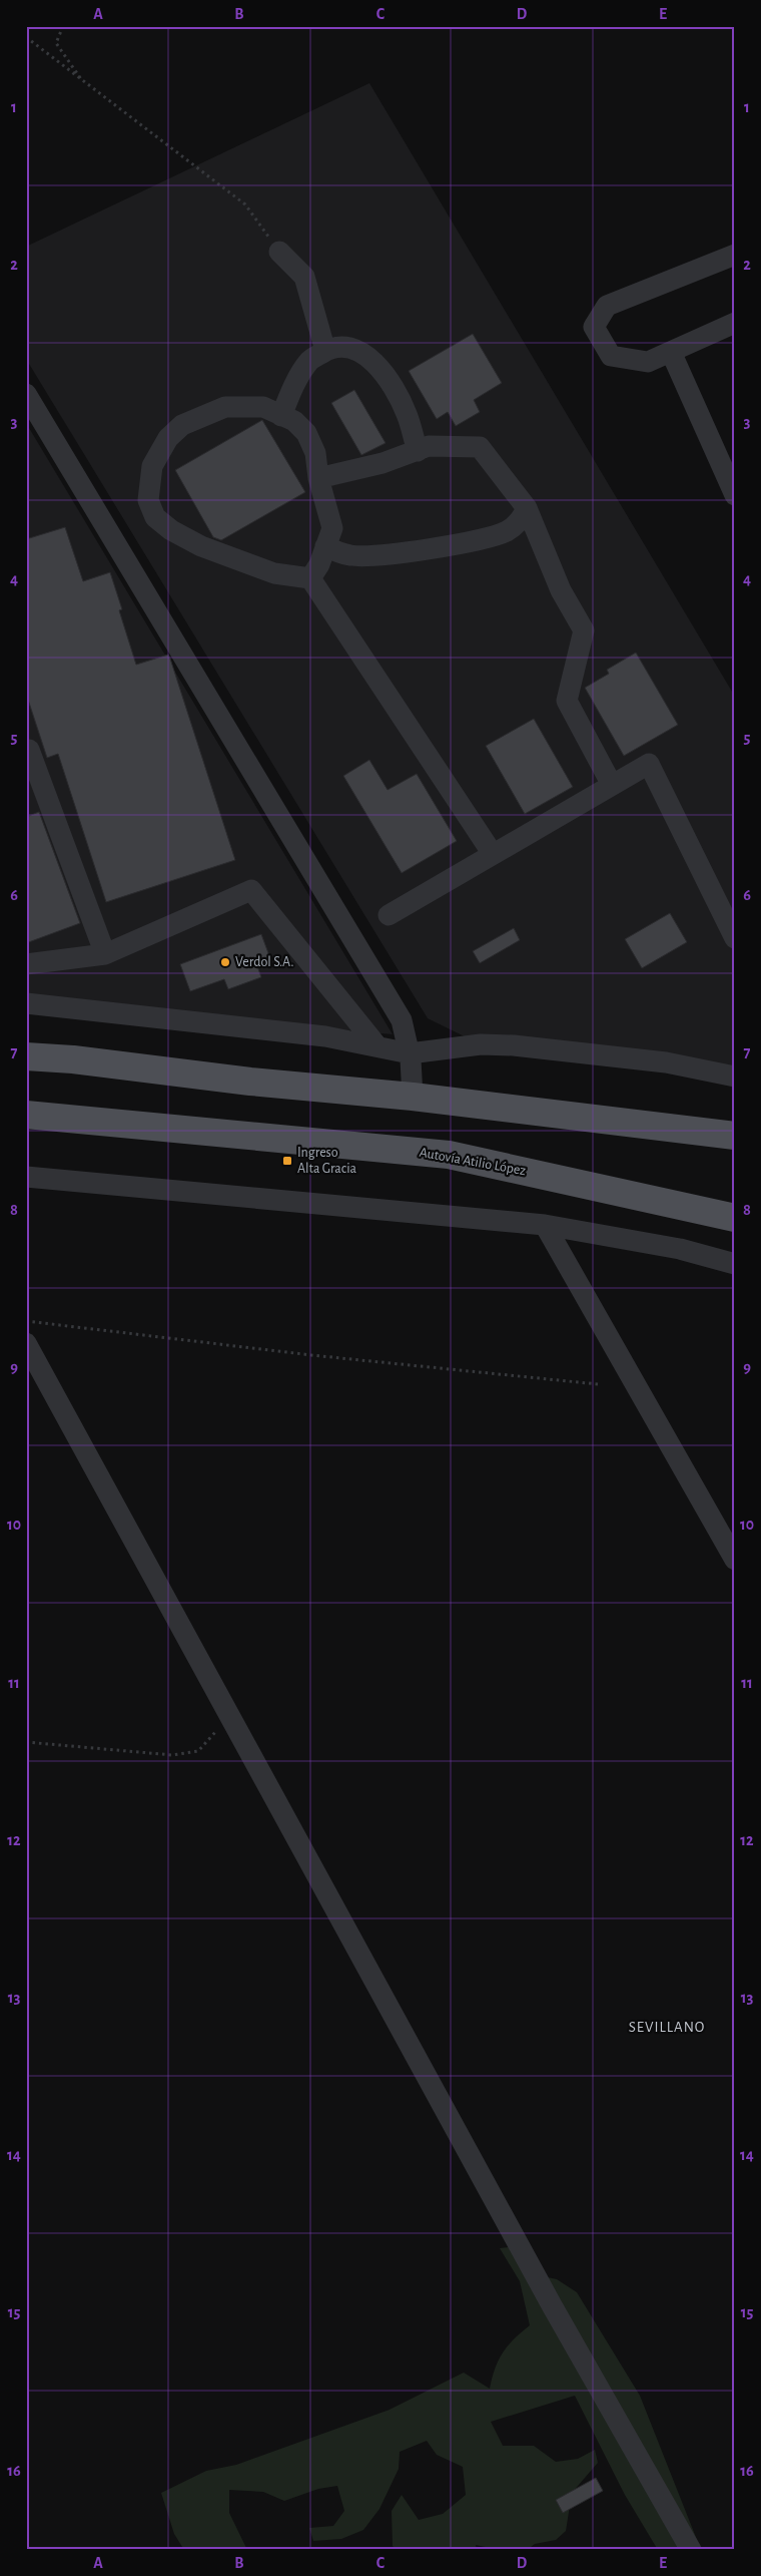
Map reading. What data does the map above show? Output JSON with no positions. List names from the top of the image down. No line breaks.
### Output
{"streets":{"main road":["Autovía Atilio López"]},"districts":["SEVILLANO"],"places":{"other":["Verdol S.A."],"transit":["Ingreso Alta Gracia"]},"grid":{"columns":["A","B","C","D","E"],"rows":["1","2","3","4","5","6","7","8","9","10","11","12","13","14","15","16"]}}
